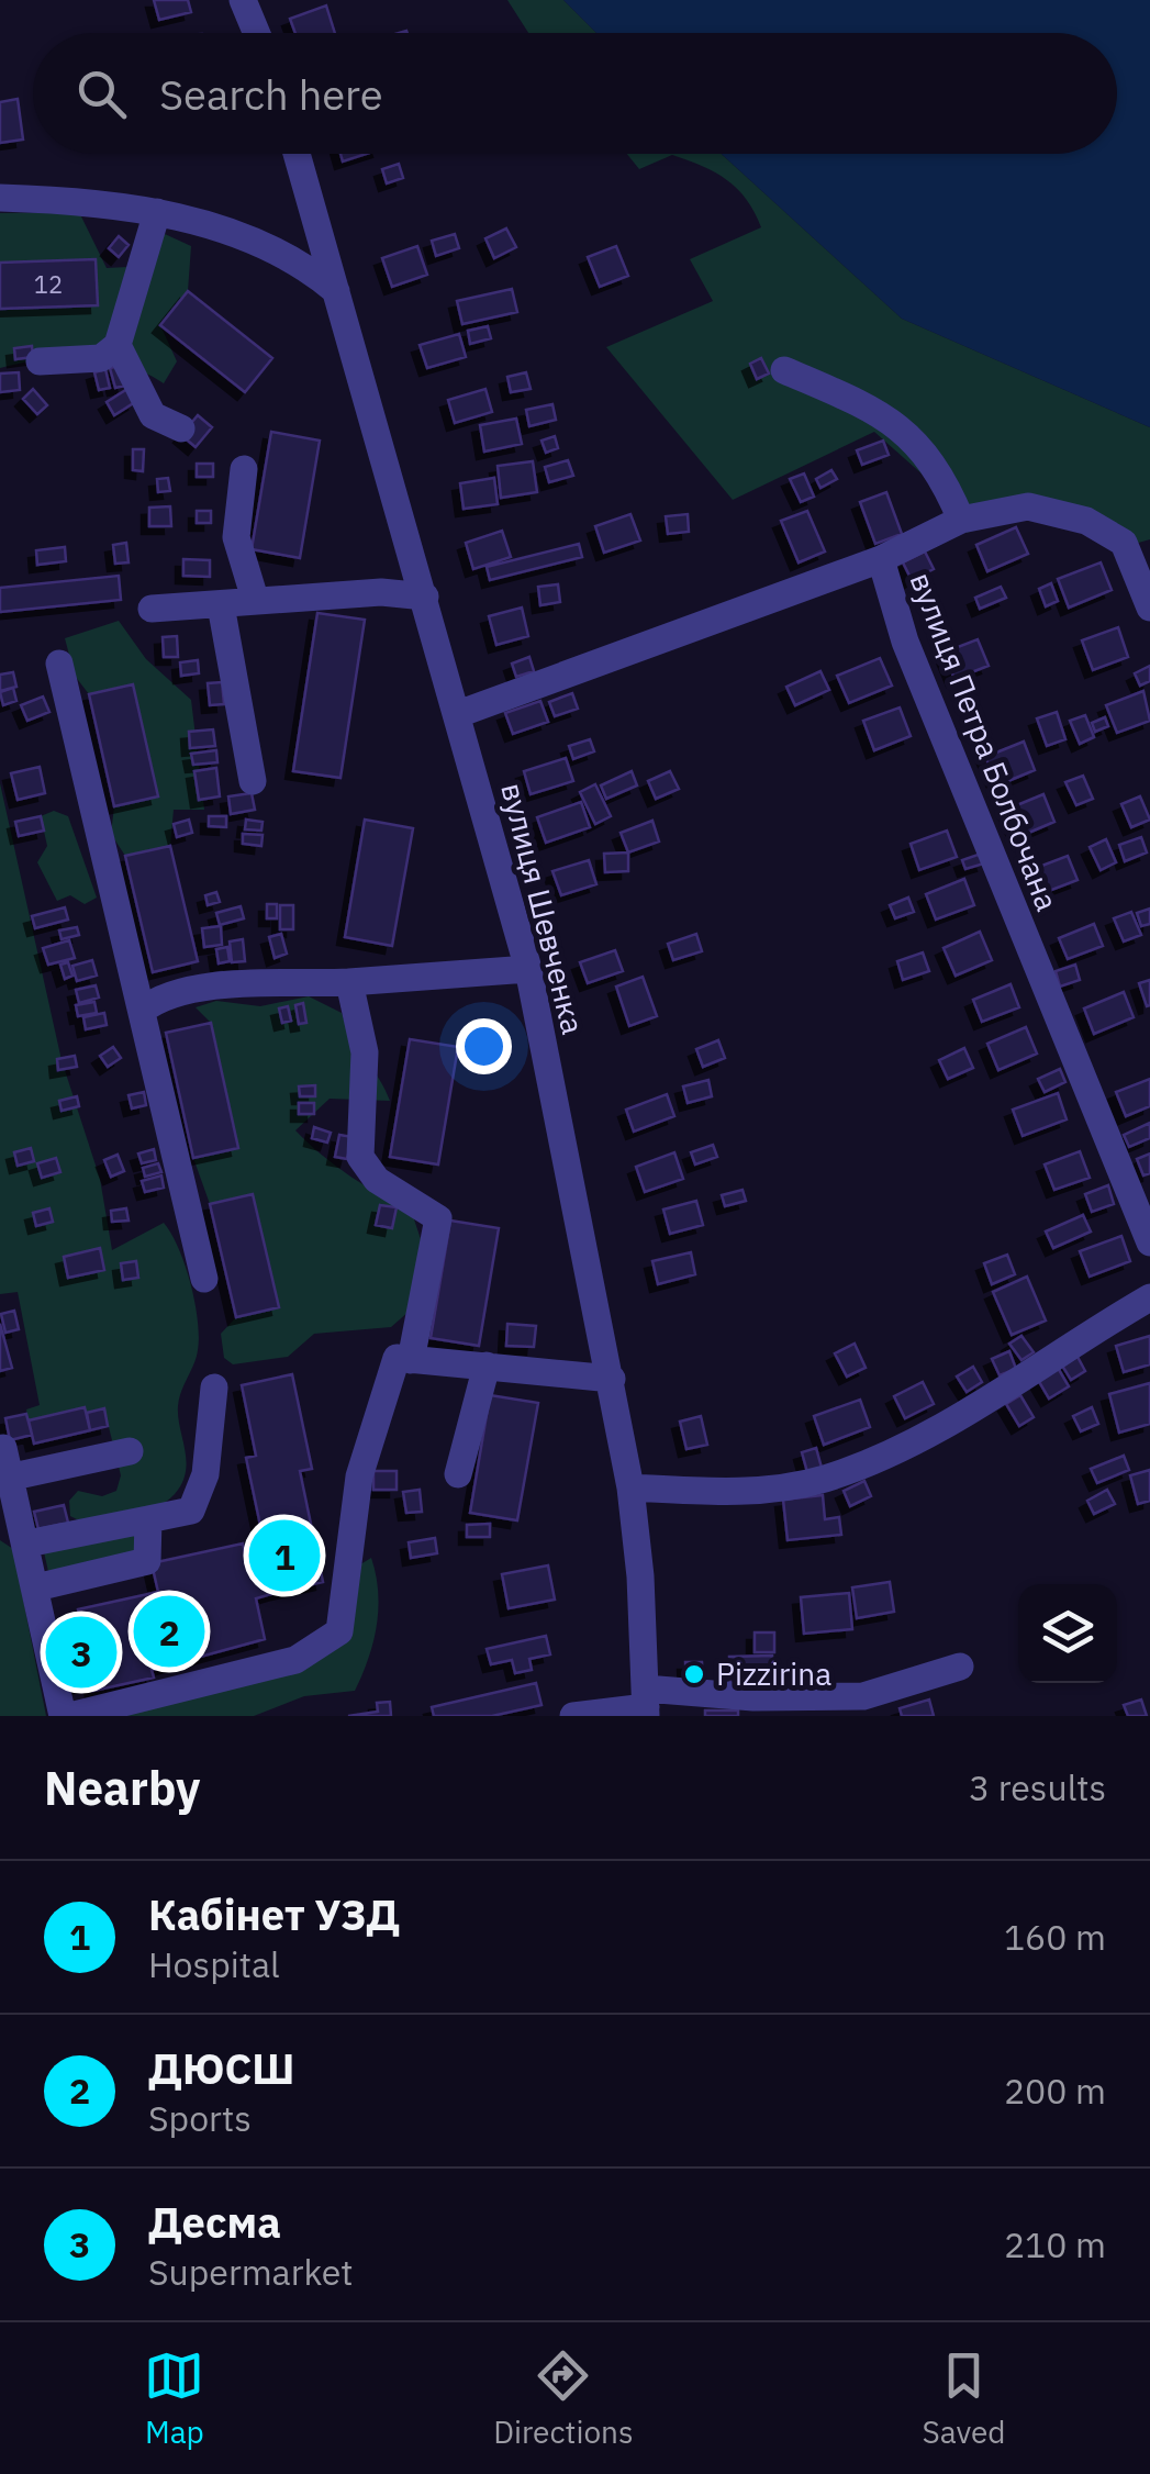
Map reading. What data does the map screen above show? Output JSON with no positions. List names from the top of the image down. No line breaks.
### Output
{"streets":{"street":["вулиця Петра Болбочана","вулиця Шевченка"]},"crossings":[["вулиця Петра Болбочана","вулиця Шевченка"]],"places":["Pizzirina"],"house_numbers":["12"],"page":{"search":"Search here","pins":["1","2","3"],"heading":["Nearby","3 results"],"list":[{"mark":"1","name":"Кабінет УЗД","note":"Hospital","value":"160 m"},{"mark":"2","name":"ДЮСШ","note":"Sports","value":"200 m"},{"mark":"3","name":"Десма","note":"Supermarket","value":"210 m"}],"nav":["Map","Directions","Saved"]}}
